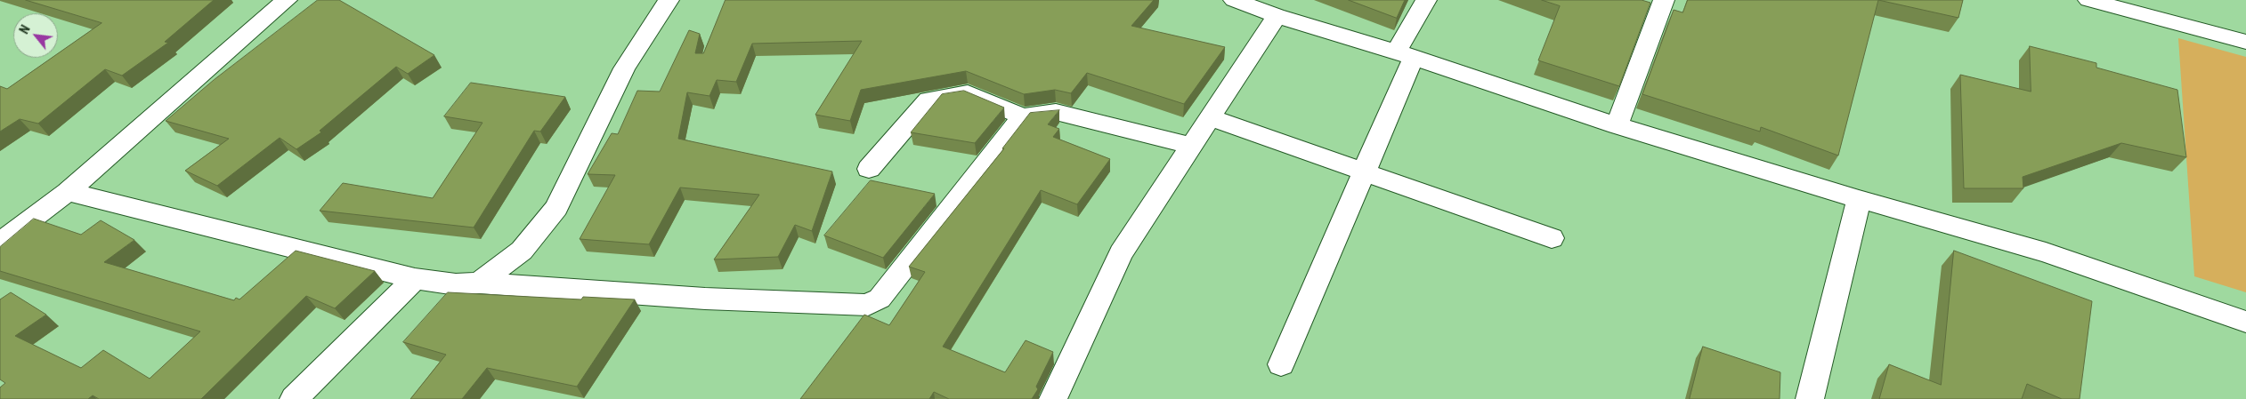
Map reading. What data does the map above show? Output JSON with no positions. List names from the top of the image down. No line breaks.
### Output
{"north":"top left"}
